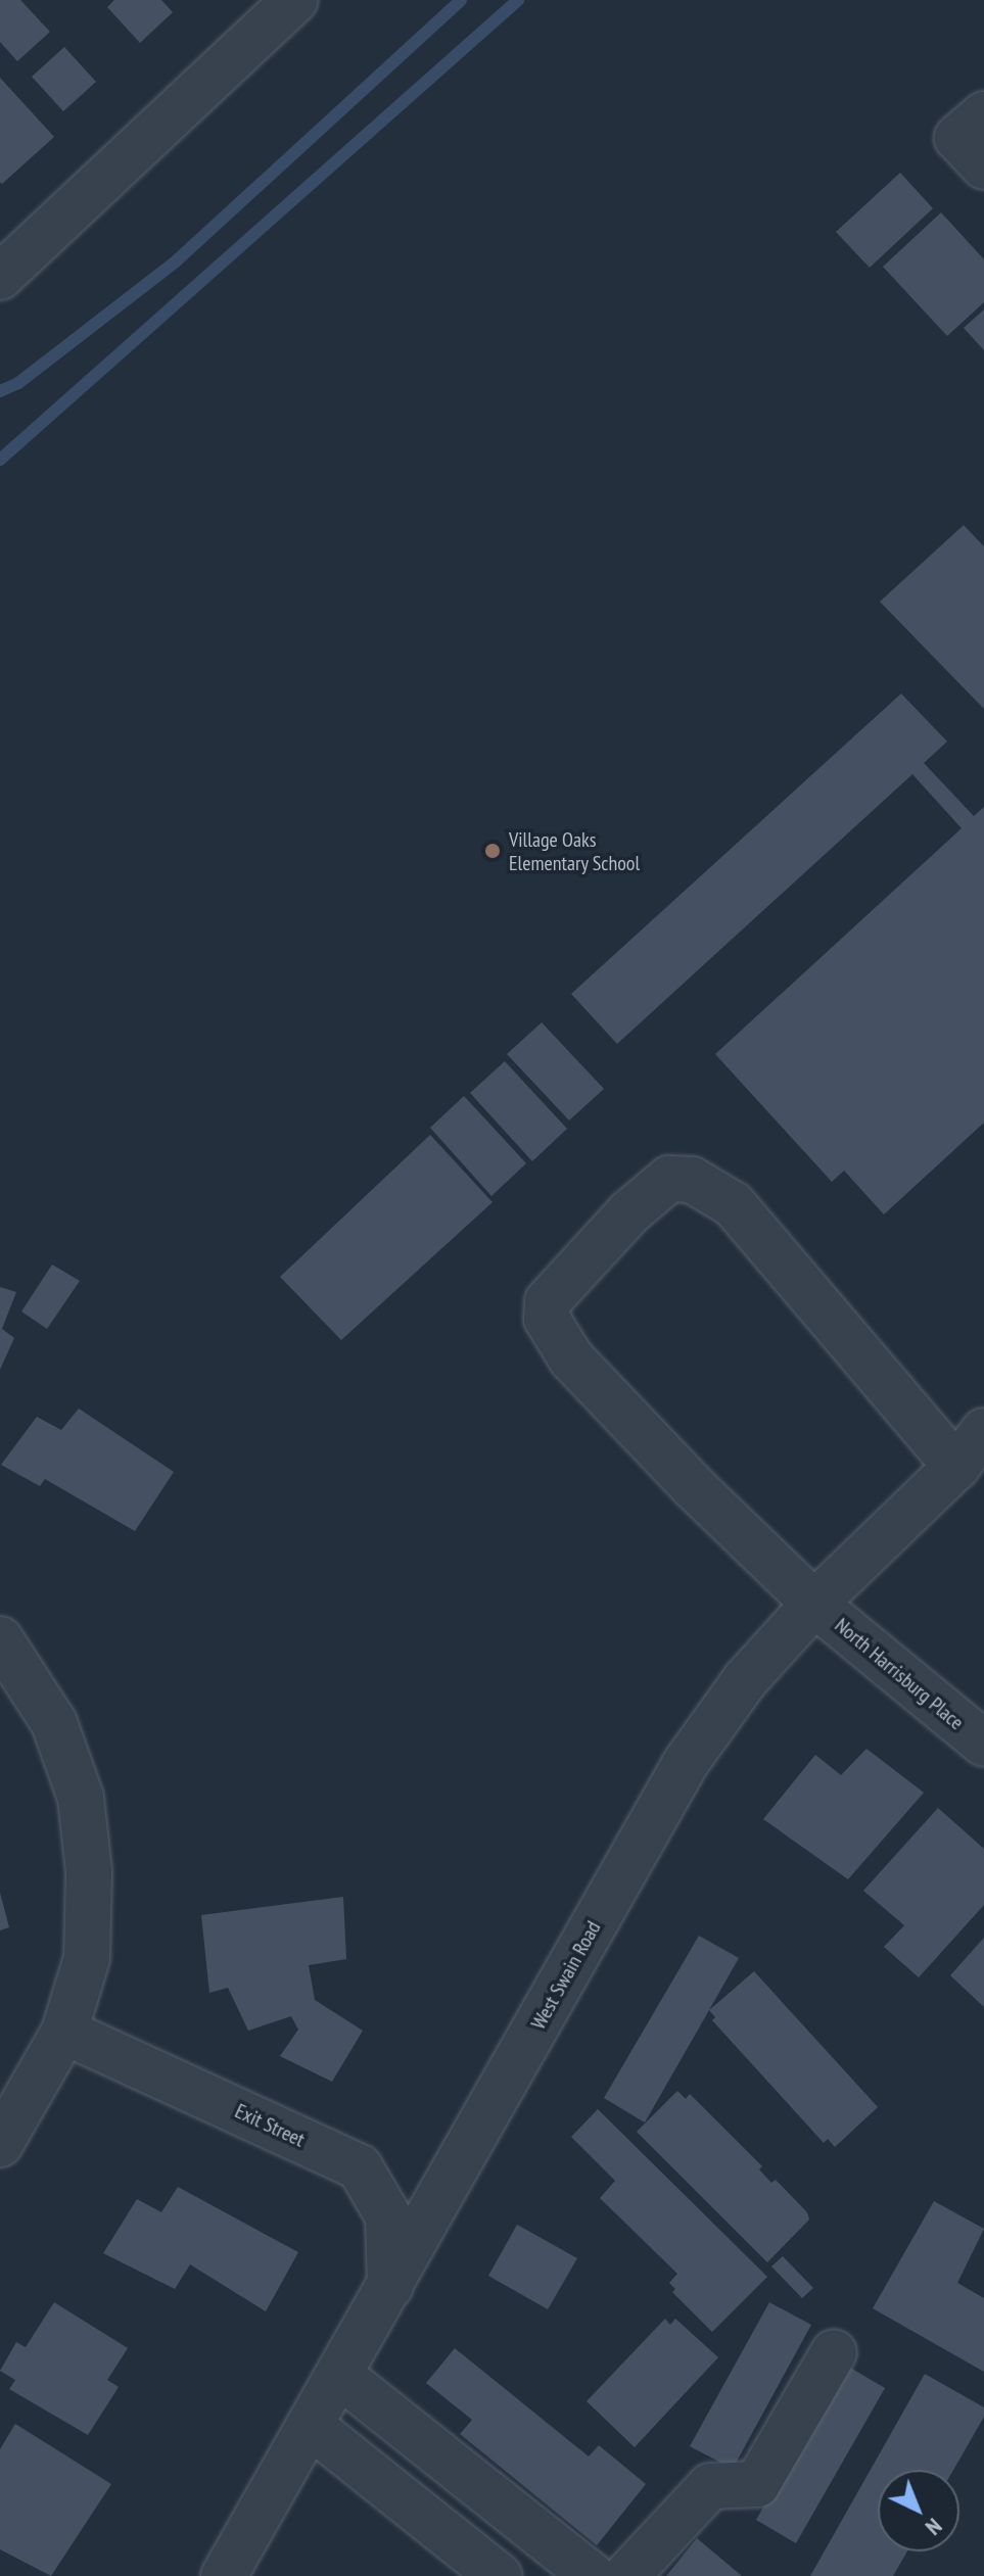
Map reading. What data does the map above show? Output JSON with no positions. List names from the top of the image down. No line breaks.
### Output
{"streets":{"street":["North Harrisburg Place","West Swain Road","Exit Street"]},"crossings":[["North Harrisburg Place","West Swain Road"],["West Swain Road","Exit Street"]],"places":["Village Oaks Elementary School"],"north":"bottom right"}
